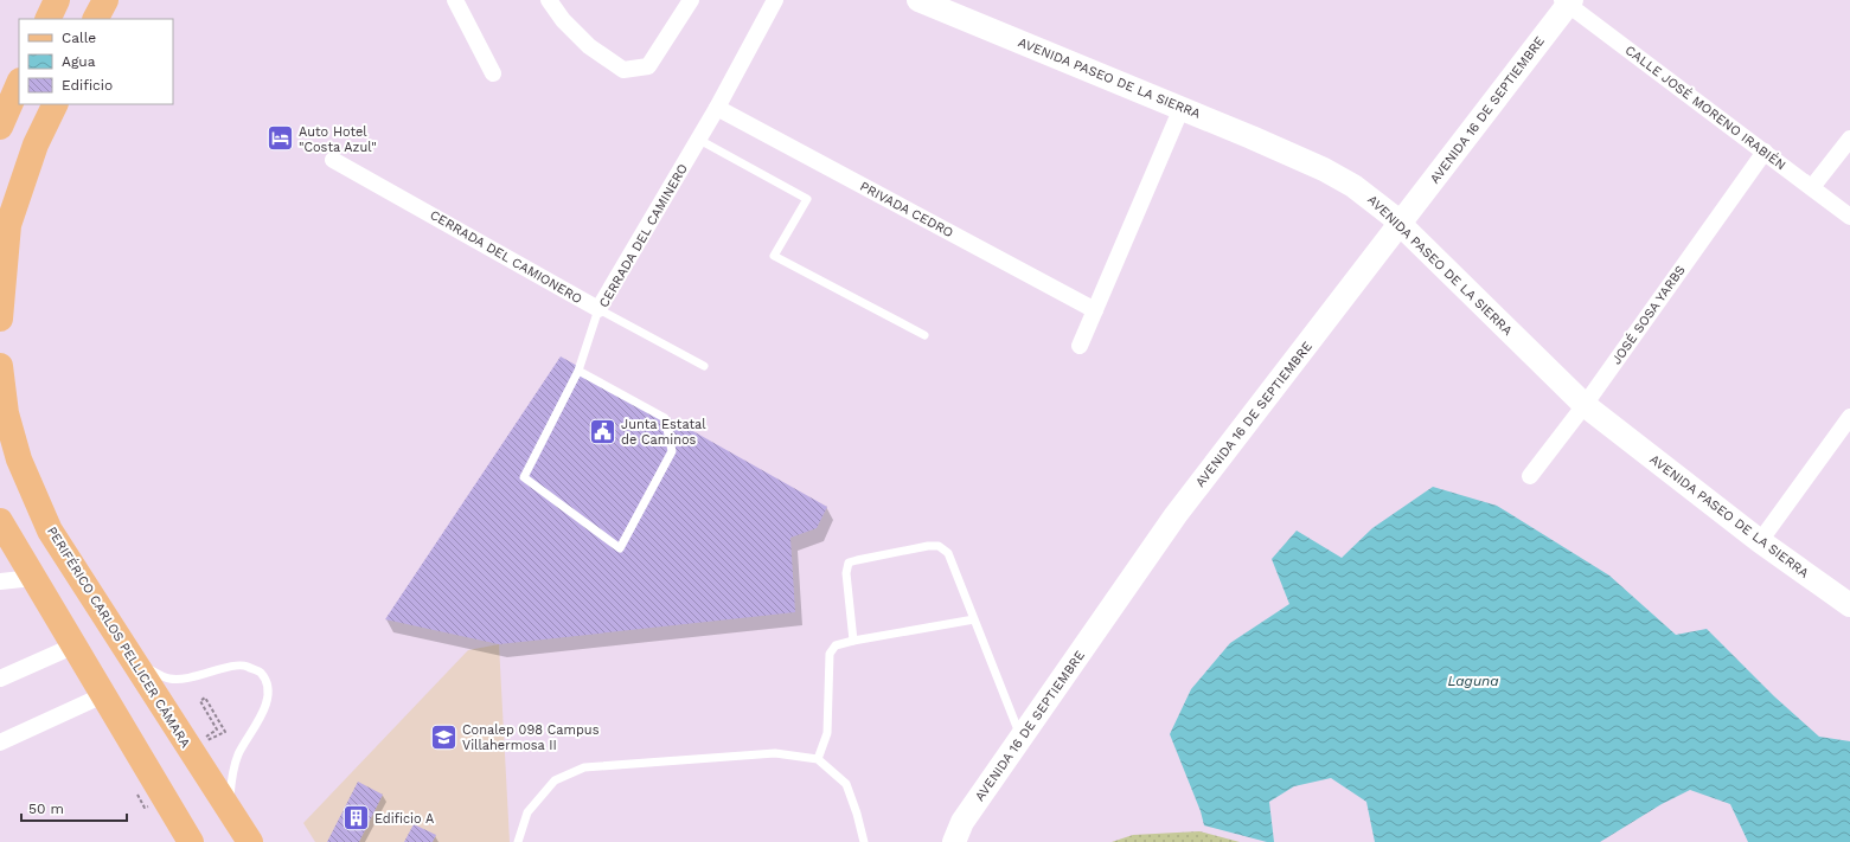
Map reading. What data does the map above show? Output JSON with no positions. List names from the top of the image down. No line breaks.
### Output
{"streets":{"main road":["AVENIDA PASEO DE LA SIERRA","AVENIDA 16 DE SEPTIEMBRE","PERIFÉRICO CARLOS PELLICER CÁMARA"],"street":["CALLE JOSÉ MORENO IRABIÉN","PRIVADA CEDRO","CERRADA DEL CAMINERO","CERRADA DEL CAMIONERO","JOSÉ SOSA YARBS"]},"crossings":[["AVENIDA PASEO DE LA SIERRA","AVENIDA 16 DE SEPTIEMBRE"],["AVENIDA PASEO DE LA SIERRA","JOSÉ SOSA YARBS"],["CALLE JOSÉ MORENO IRABIÉN","AVENIDA 16 DE SEPTIEMBRE"],["CALLE JOSÉ MORENO IRABIÉN","JOSÉ SOSA YARBS"],["PRIVADA CEDRO","CERRADA DEL CAMINERO"],["CERRADA DEL CAMINERO","CERRADA DEL CAMIONERO"]],"water":["Laguna"],"places":{"hotel":["Auto Hotel \"Costa Azul\""],"public building":["Junta Estatal de Caminos"],"school or university":["Conalep 098 Campus Villahermosa II"],"building":["Edificio A"]},"legend":["Calle","Agua","Edificio"],"scale_bar":"50 m"}
